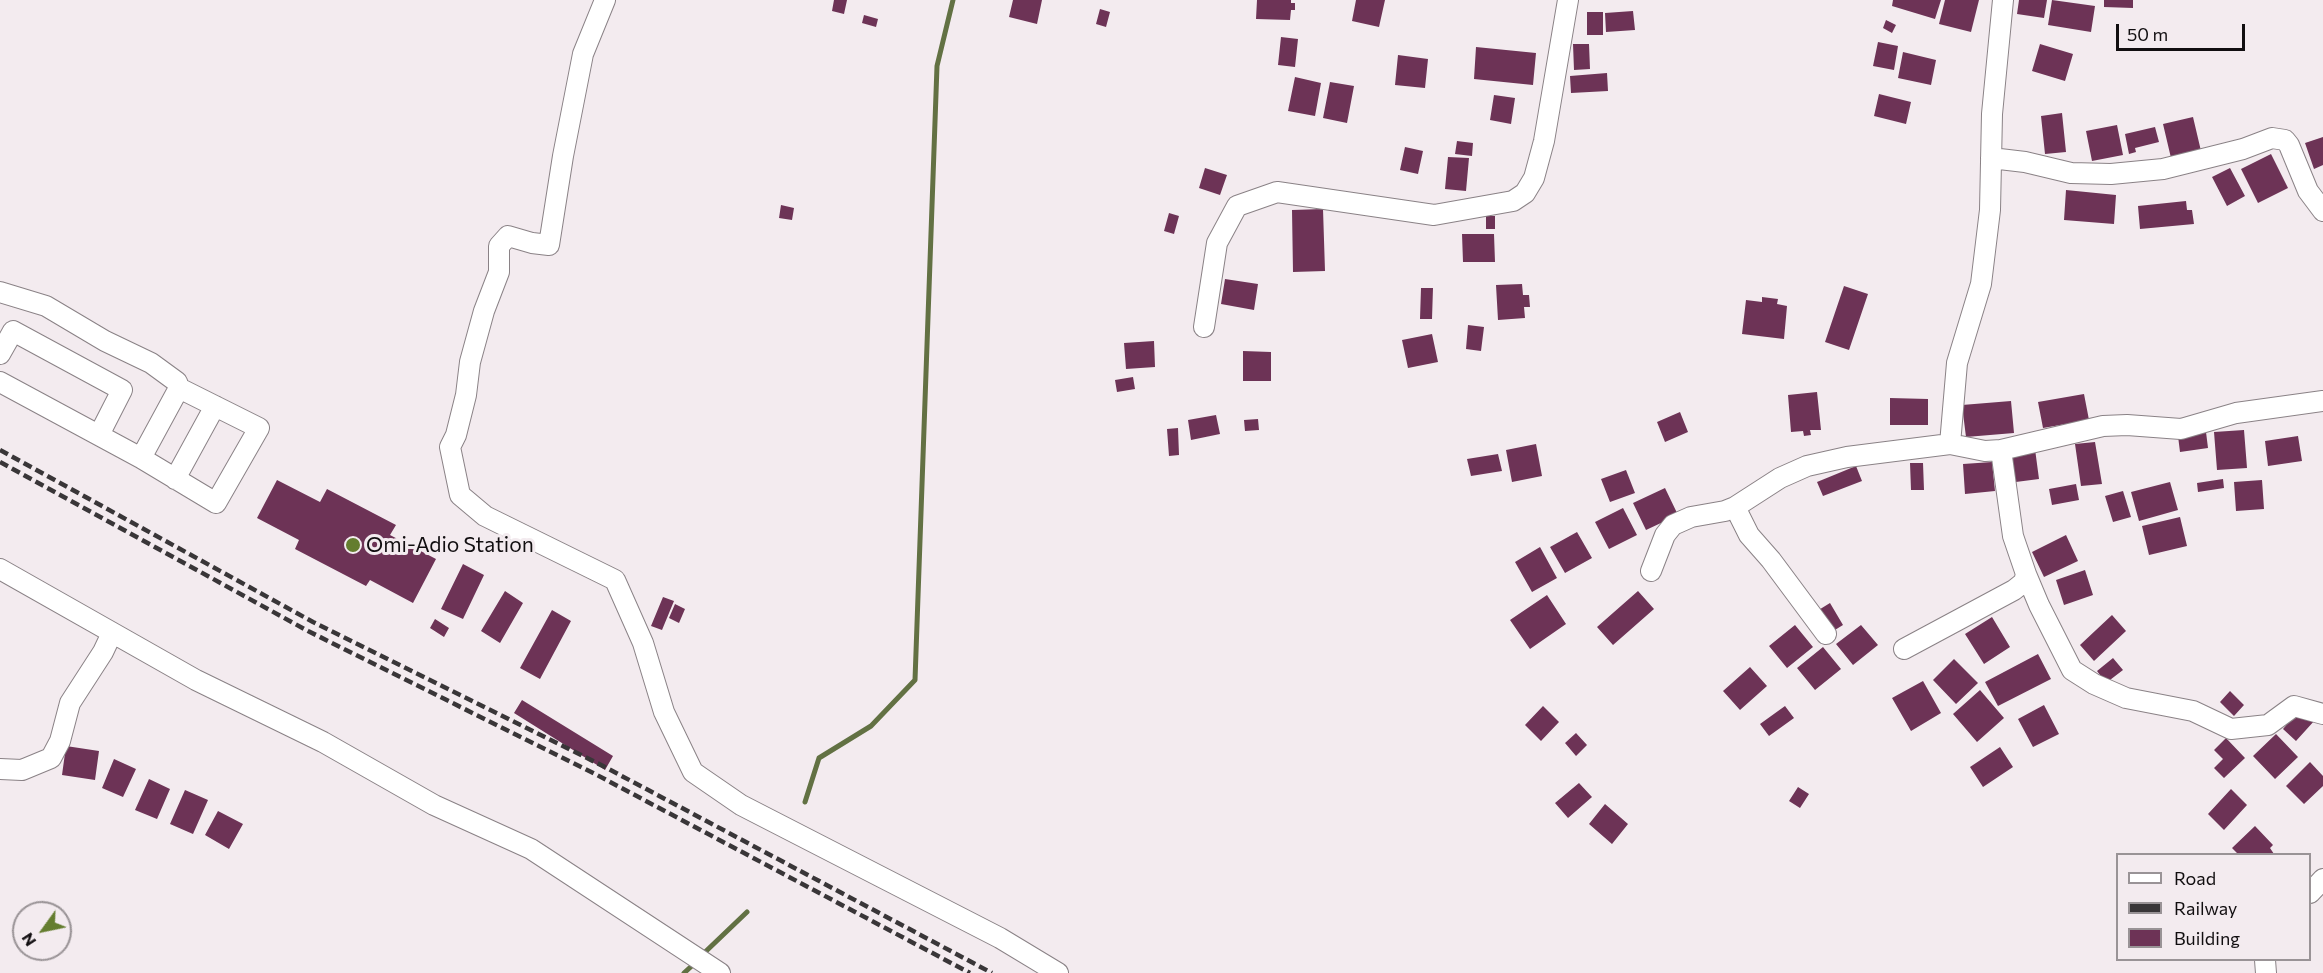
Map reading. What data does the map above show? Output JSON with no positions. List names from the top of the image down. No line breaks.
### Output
{"places":["Omi-Adio Station"],"legend":["Road","Railway","Building"],"scale_bar":"50 m","north":"bottom left"}
